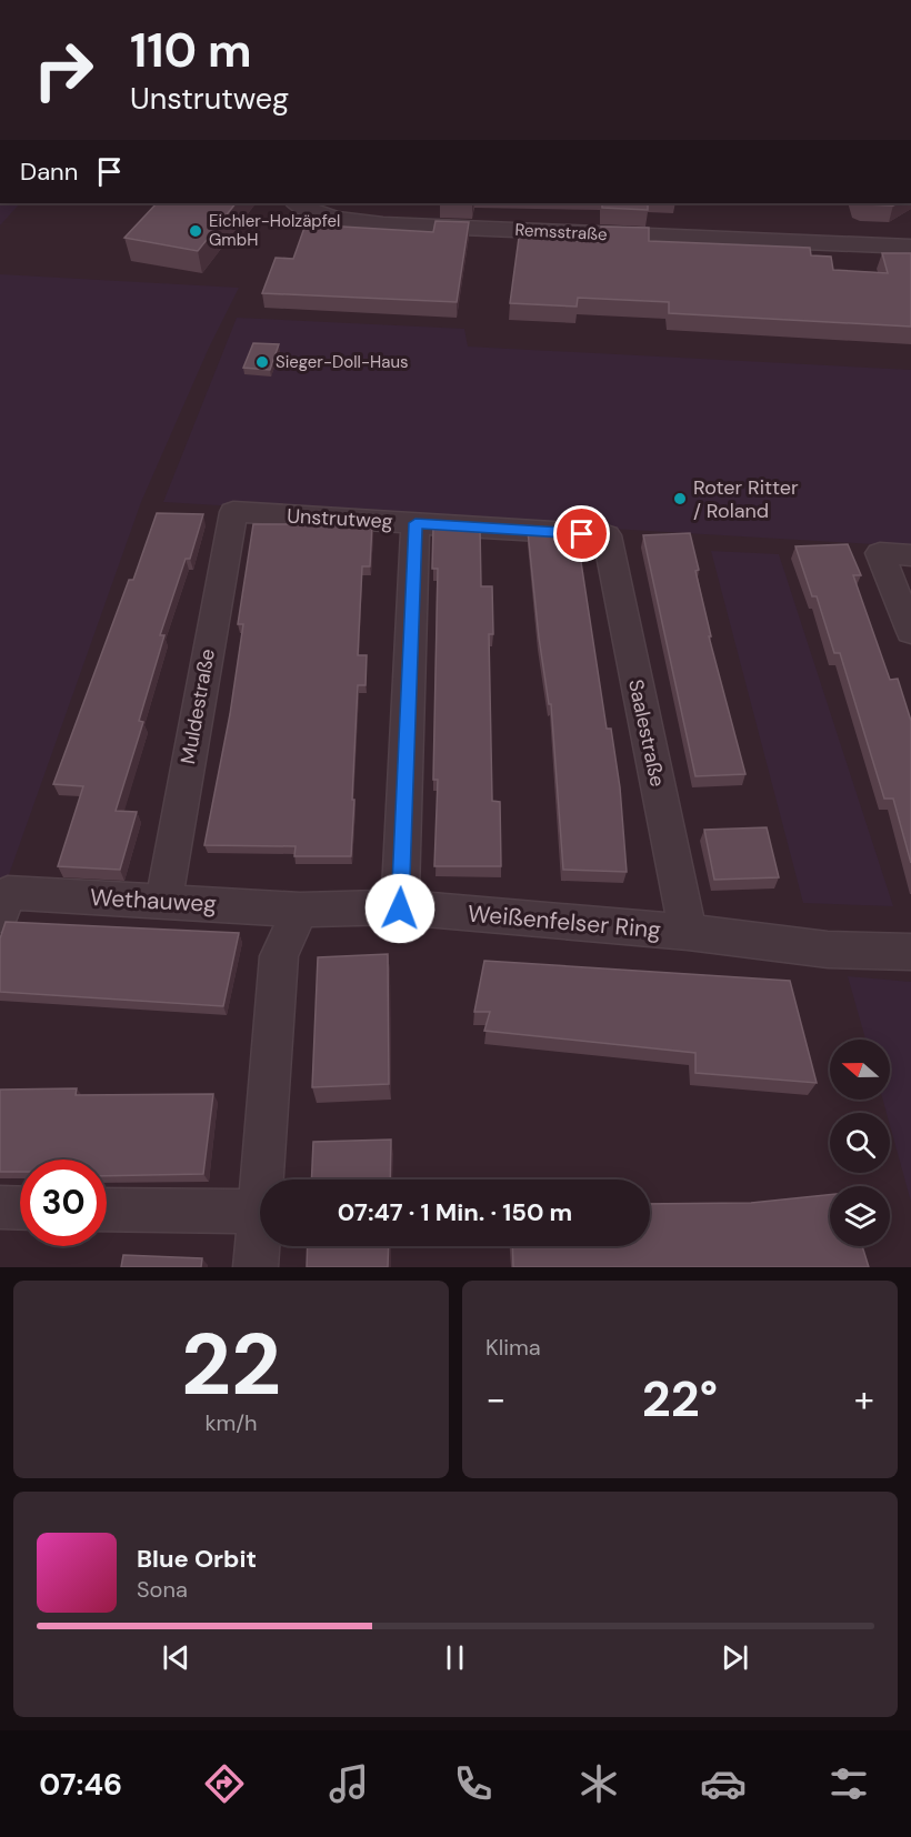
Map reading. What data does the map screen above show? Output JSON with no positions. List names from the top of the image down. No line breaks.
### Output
{"streets":{"street":["Remsstraße","Unstrutweg","Muldestraße","Saalestraße","Wethauweg","Weißenfelser Ring"]},"crossings":[["Unstrutweg","Muldestraße"],["Unstrutweg","Saalestraße"],["Muldestraße","Wethauweg"],["Saalestraße","Weißenfelser Ring"],["Wethauweg","Weißenfelser Ring"]],"places":["Eichler-Holzäpfel GmbH","Sieger-Doll-Haus","Roter Ritter / Roland"],"north":"left","page":{"turn":["110 m","Unstrutweg"],"then":"Dann","limit":"30","trip":"07:47 · 1 Min. · 150 m","tile":[["22","km/h"],"Klima"],"heat":["−","22°","+"],"song":["Blue Orbit","Sona"],"tabs":"07:46"}}
